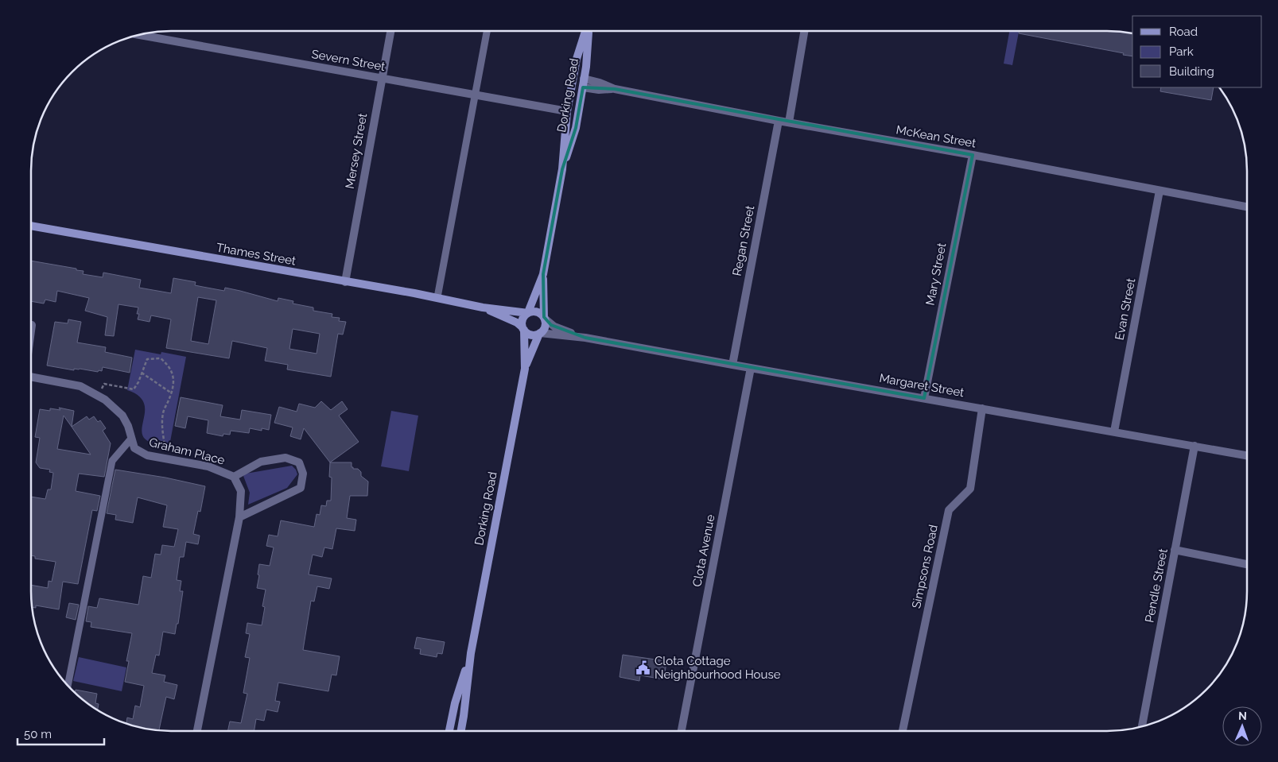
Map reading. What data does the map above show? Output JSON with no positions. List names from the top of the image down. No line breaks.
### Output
{"streets":{"main road":["Dorking Road","Thames Street"],"street":["Severn Street","McKean Street","Mersey Street","Regan Street","Mary Street","Evan Street","Margaret Street","Graham Place","Clota Avenue","Simpsons Road","Pendle Street"]},"crossings":[["Severn Street","Dorking Road"],["Severn Street","Mersey Street"],["Dorking Road","McKean Street"],["Dorking Road","Thames Street"],["Dorking Road","Margaret Street"],["McKean Street","Regan Street"],["McKean Street","Mary Street"],["McKean Street","Evan Street"],["Mersey Street","Thames Street"],["Regan Street","Margaret Street"],["Thames Street","Margaret Street"],["Mary Street","Margaret Street"],["Evan Street","Margaret Street"],["Margaret Street","Clota Avenue"],["Margaret Street","Simpsons Road"],["Margaret Street","Pendle Street"]],"places":{"public building":["Clota Cottage Neighbourhood House"]},"legend":["Road","Park","Building"],"scale_bar":"50 m","north":"top"}
